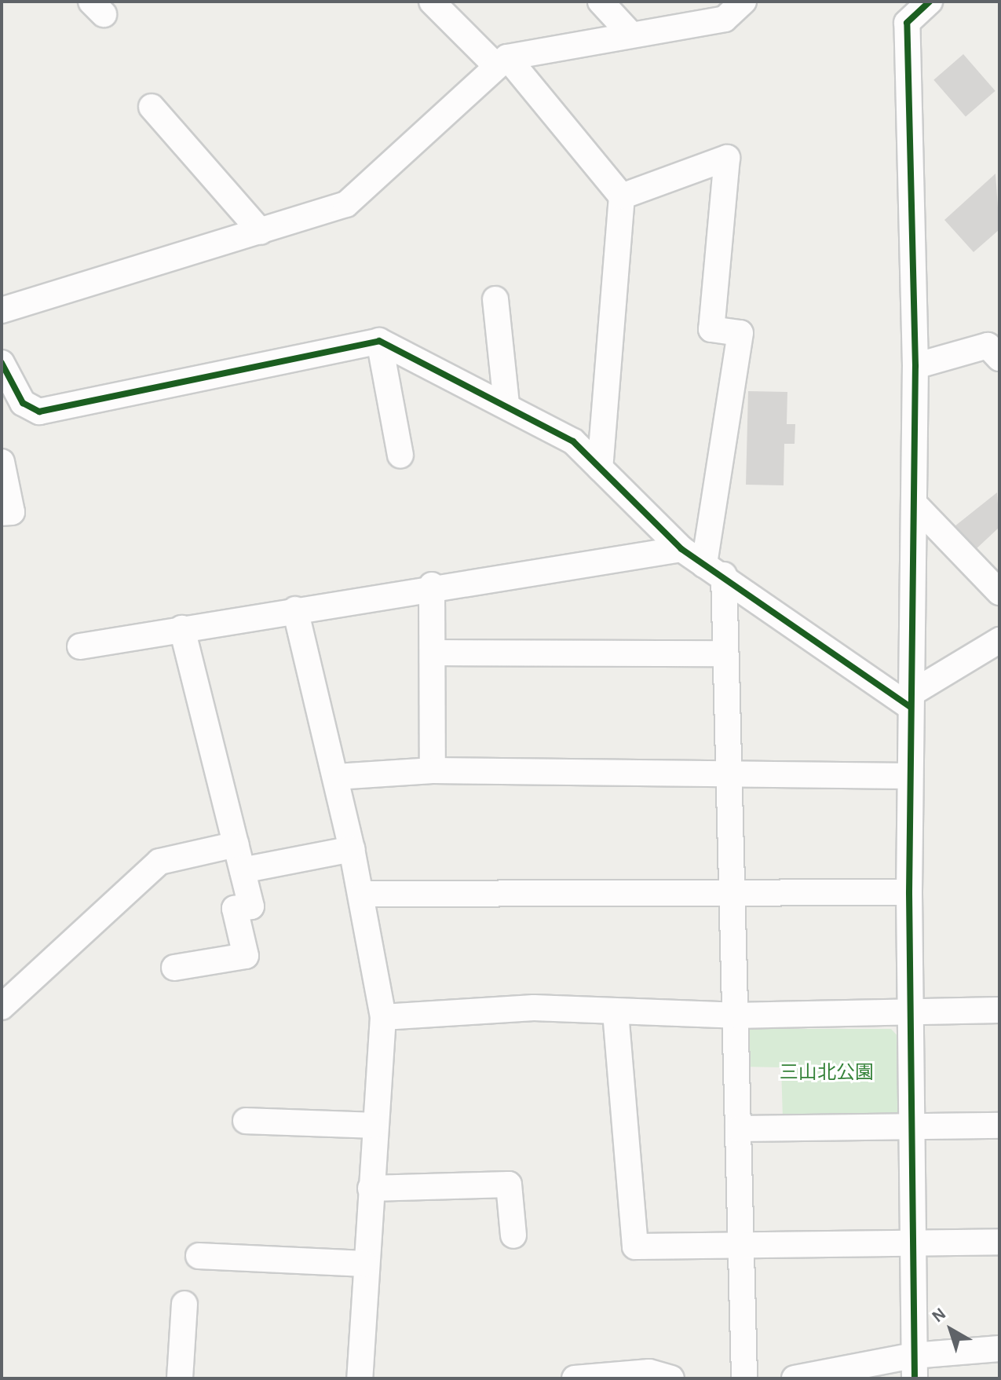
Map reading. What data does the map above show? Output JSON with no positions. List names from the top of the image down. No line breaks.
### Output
{"parks":["三山北公園"],"north":"top left"}
